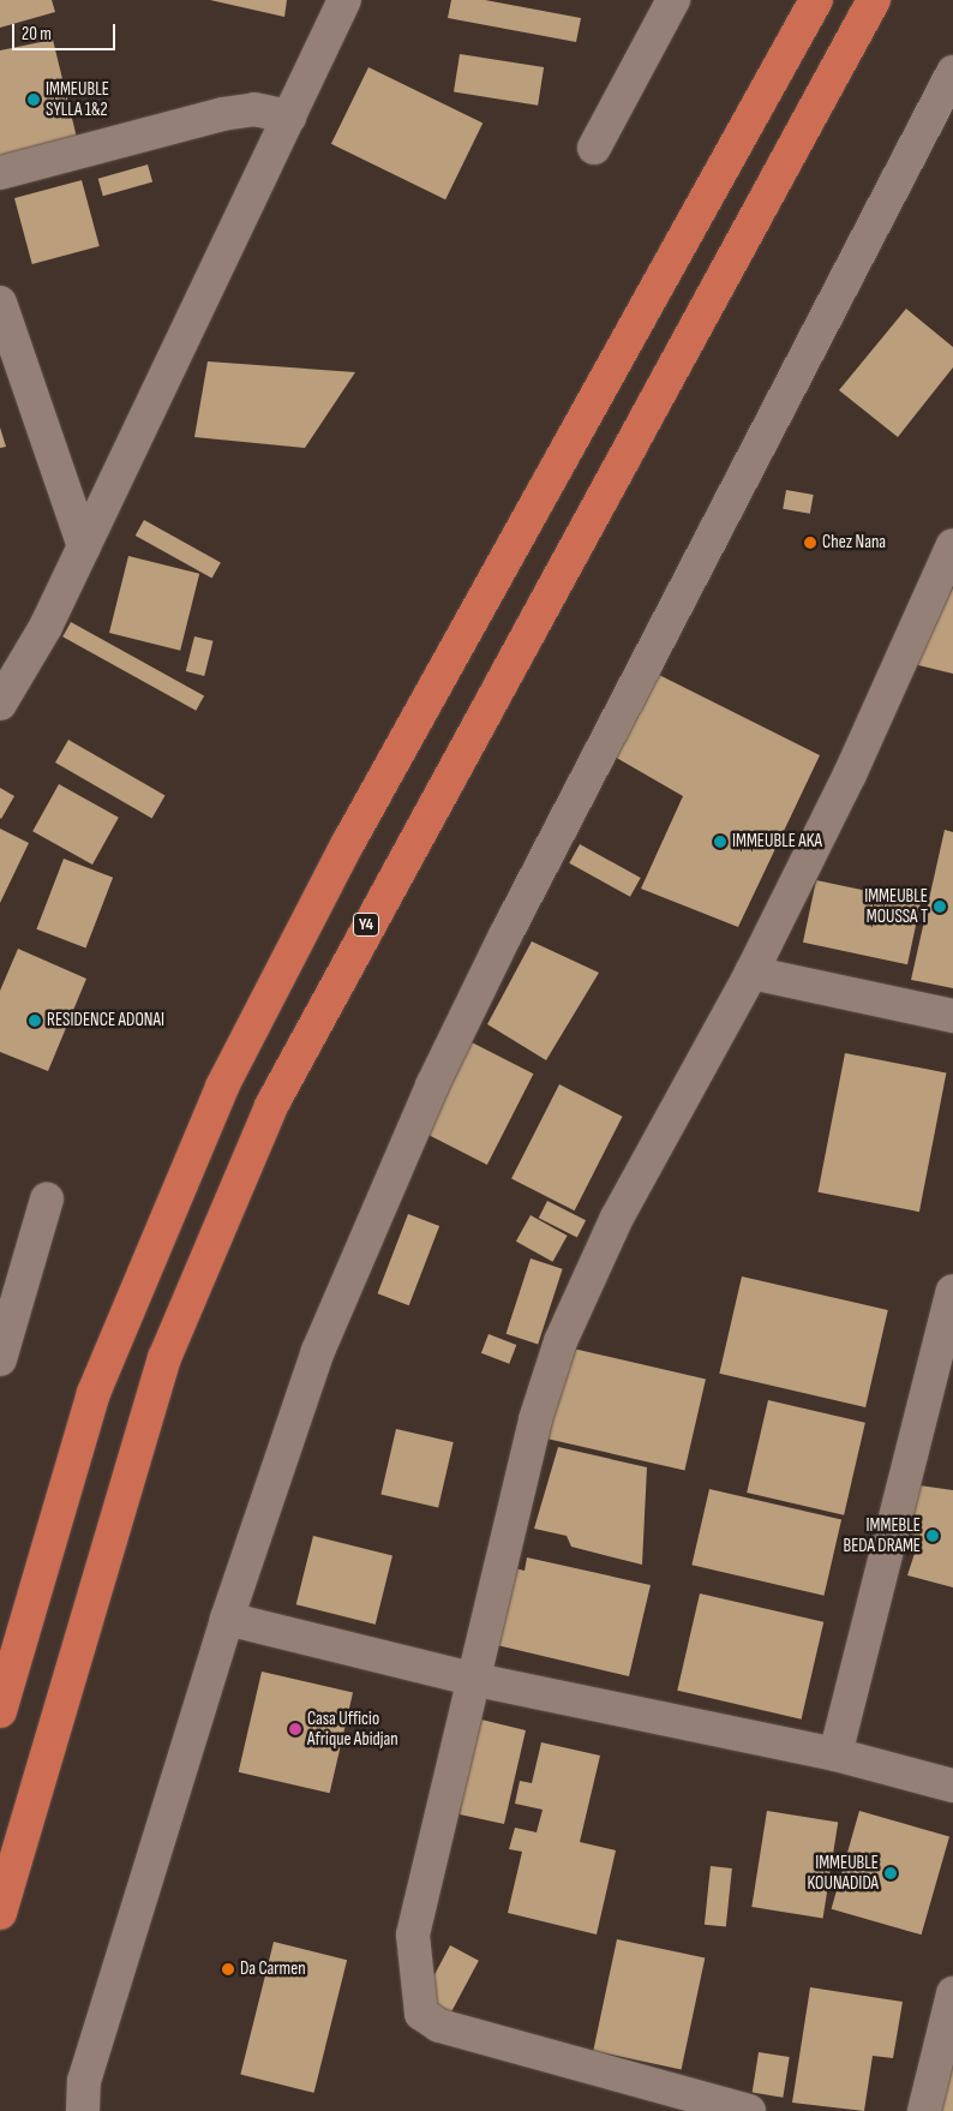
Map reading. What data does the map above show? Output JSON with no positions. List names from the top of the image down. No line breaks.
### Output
{"streets":{"highway":["Y4"]},"places":["IMMEUBLE SYLLA 1&2","Chez Nana","IMMEUBLE AKA","IMMEUBLE MOUSSA T","RESIDENCE ADONAI","IMMEBLE BEDA DRAME","Casa Ufficio Afrique Abidjan","IMMEUBLE KOUNADIDA","Da Carmen"],"scale_bar":"20 m"}
